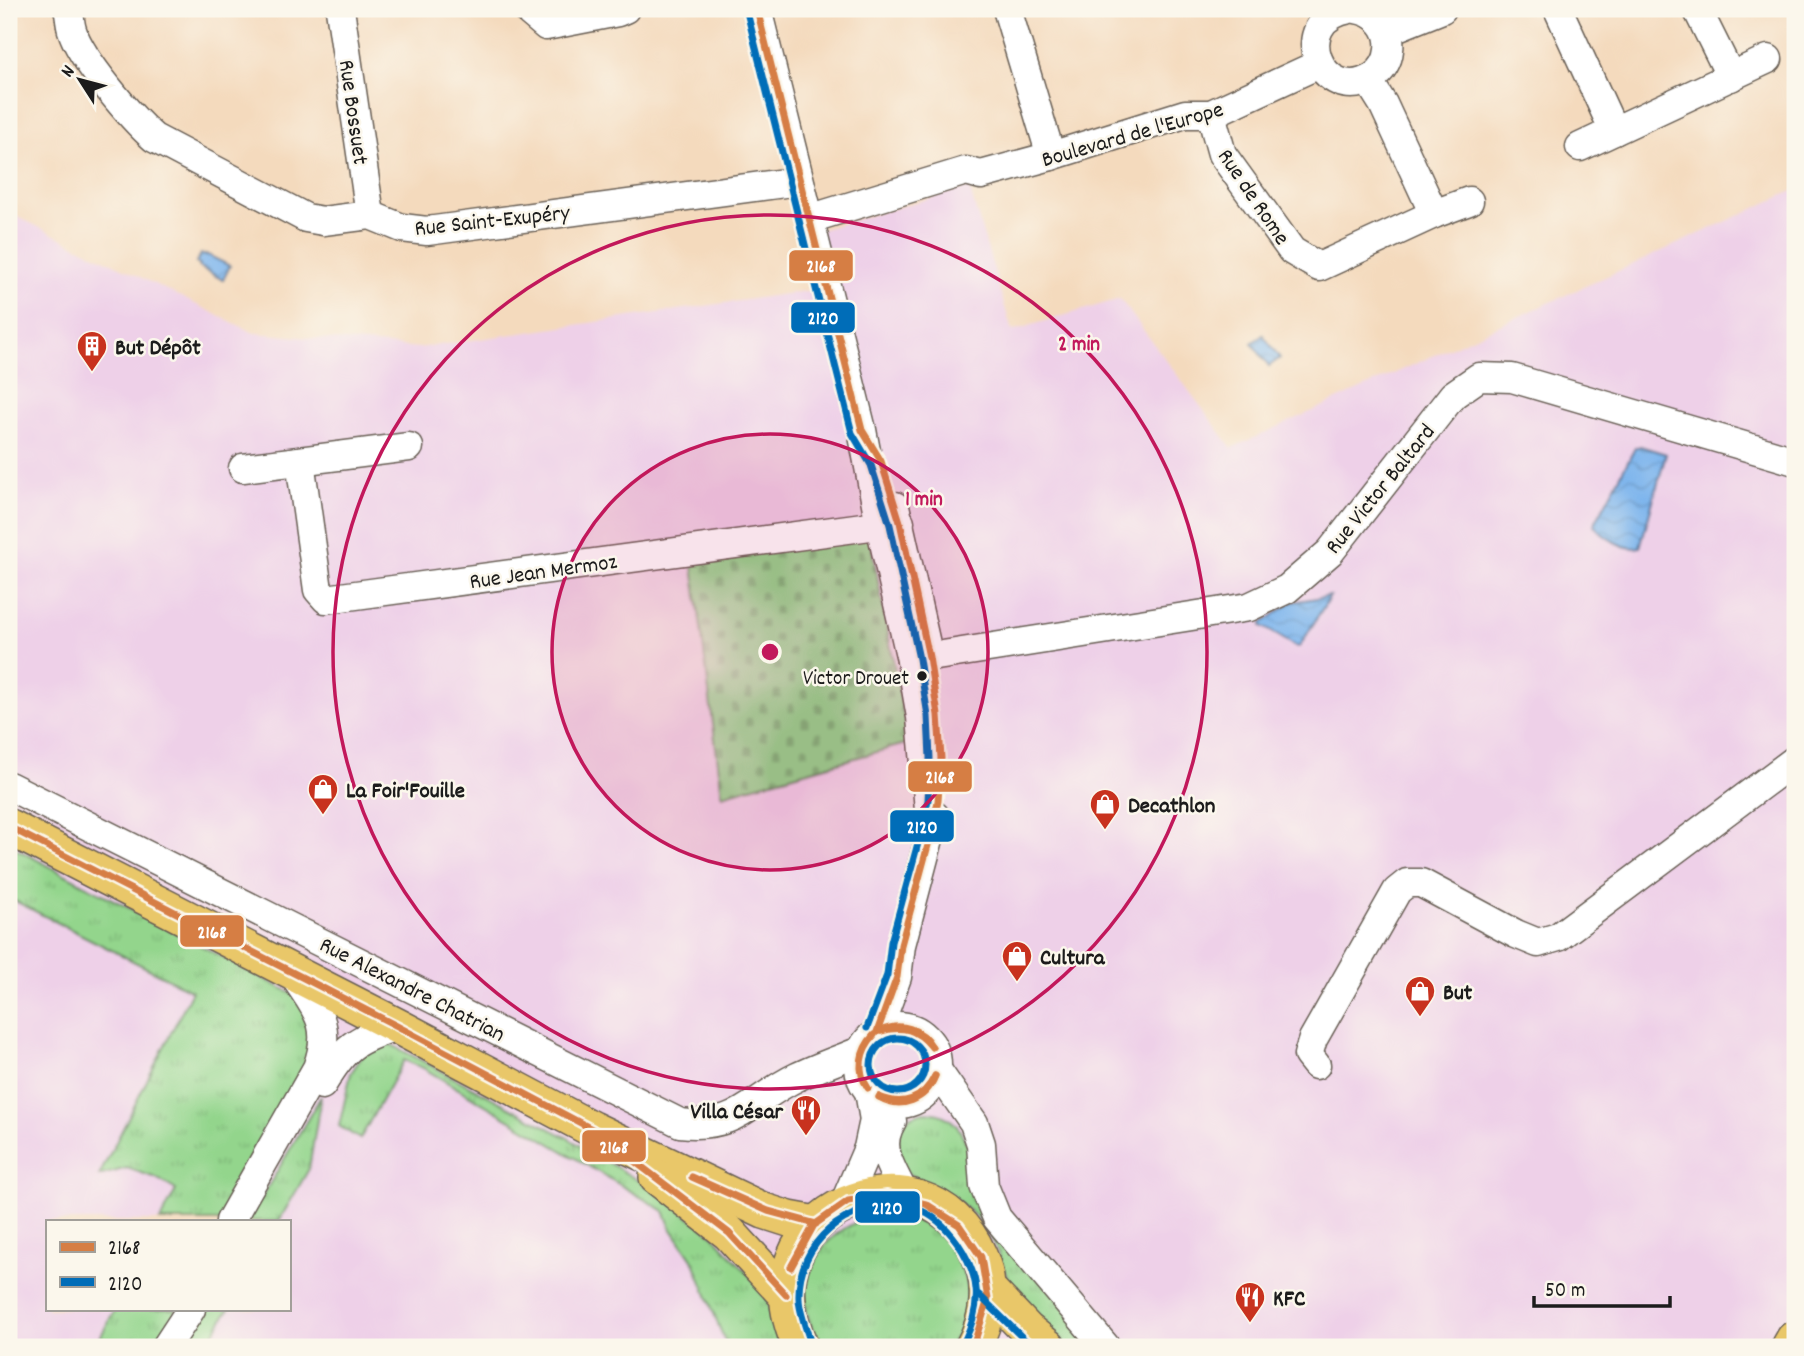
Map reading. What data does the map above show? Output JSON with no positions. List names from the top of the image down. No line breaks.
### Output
{"streets":{"street":["Rue Bossuet","Boulevard de l'Europe","Rue de Rome","Rue Saint-Exupéry","Rue Victor Baltard","Rue Jean Mermoz","Rue Alexandre Chatrian"]},"crossings":[["Rue Bossuet","Rue Saint-Exupéry"],["Boulevard de l'Europe","Rue de Rome"]],"places":{"building":["But Dépôt"],"other":["Victor Drouet"],"shop":["La Foir'Fouille","Decathlon","Cultura","But"],"restaurant":["Villa César","KFC"]},"lines":["transit line 2168","transit line 2120"],"legend":["2168","2120"],"scale_bar":"50 m","north":"top left","rings":["2 min","1 min"]}
